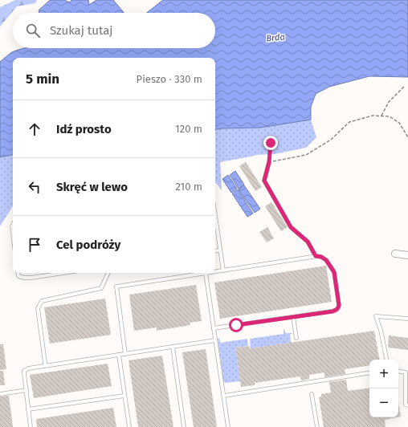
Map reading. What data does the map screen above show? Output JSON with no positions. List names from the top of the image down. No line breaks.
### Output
{"water":["Brda"],"page":{"search":"Szukaj tutaj","heading":["5 min","Pieszo · 330 m"],"list":[["Idź prosto","120 m"],["Skręć w lewo","210 m"],"Cel podróży"],"map_buttons":["+","−"]}}
